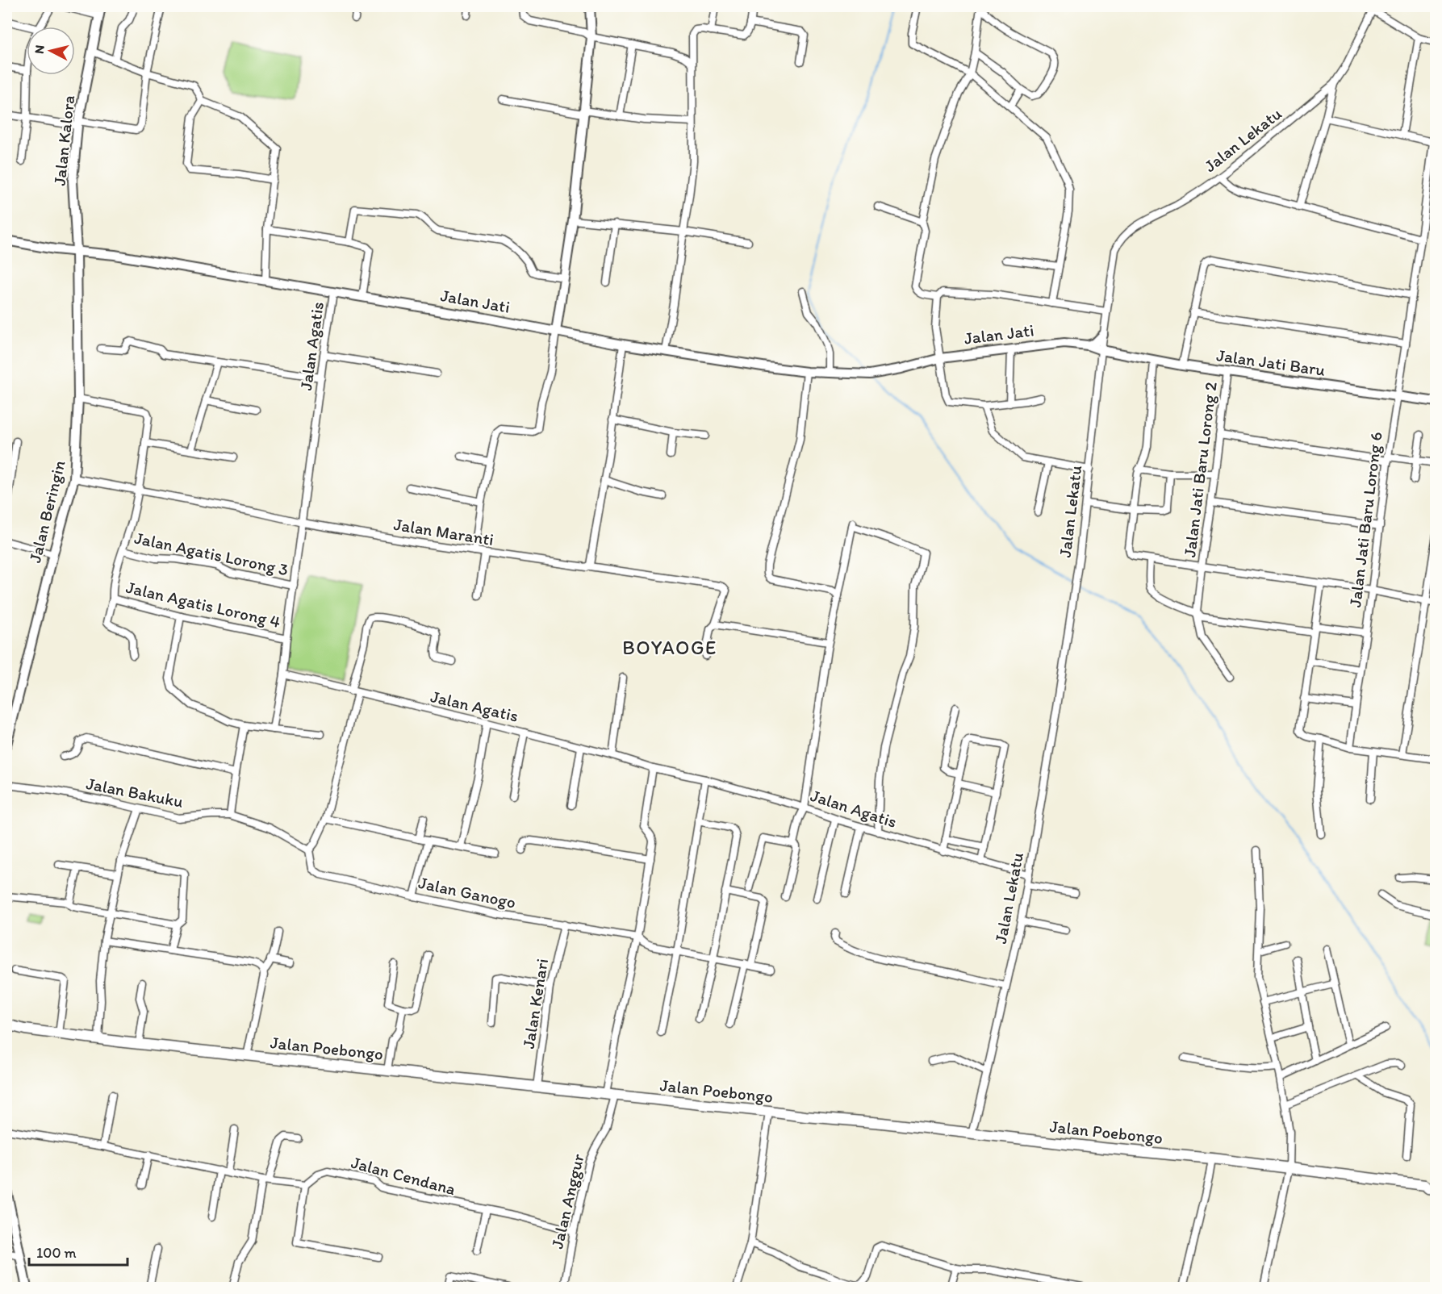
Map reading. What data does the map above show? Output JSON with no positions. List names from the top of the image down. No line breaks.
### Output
{"streets":{"main road":["Jalan Poebongo"],"street":["Jalan Lekatu","Jalan Kalora","Jalan Jati","Jalan Agatis","Jalan Jati Baru","Jalan Jati Baru Lorong 2","Jalan Beringin","Jalan Jati Baru Lorong 6","Jalan Maranti","Jalan Agatis Lorong 3","Jalan Agatis Lorong 4","Jalan Bakuku","Jalan Ganogo","Jalan Kenari","Jalan Cendana","Jalan Anggur"]},"crossings":[["Jalan Lekatu","Jalan Jati"],["Jalan Lekatu","Jalan Agatis"],["Jalan Lekatu","Jalan Jati Baru"],["Jalan Lekatu","Jalan Poebongo"],["Jalan Kalora","Jalan Jati"],["Jalan Kalora","Jalan Beringin"],["Jalan Jati","Jalan Agatis"],["Jalan Jati","Jalan Jati Baru"],["Jalan Jati","Jalan Beringin"],["Jalan Agatis","Jalan Maranti"],["Jalan Agatis","Jalan Agatis Lorong 3"],["Jalan Agatis","Jalan Agatis Lorong 4"],["Jalan Agatis","Jalan Anggur"],["Jalan Jati Baru","Jalan Jati Baru Lorong 2"],["Jalan Jati Baru","Jalan Jati Baru Lorong 6"],["Jalan Jati Baru Lorong 2","Jalan Jati Baru Lorong 6"],["Jalan Beringin","Jalan Maranti"],["Jalan Beringin","Jalan Agatis Lorong 4"],["Jalan Maranti","Jalan Agatis Lorong 4"],["Jalan Agatis Lorong 3","Jalan Agatis Lorong 4"],["Jalan Bakuku","Jalan Ganogo"],["Jalan Ganogo","Jalan Kenari"],["Jalan Ganogo","Jalan Anggur"],["Jalan Kenari","Jalan Poebongo"],["Jalan Poebongo","Jalan Anggur"],["Jalan Cendana","Jalan Anggur"]],"districts":["BOYAOGE"],"scale_bar":"100 m","north":"left"}
